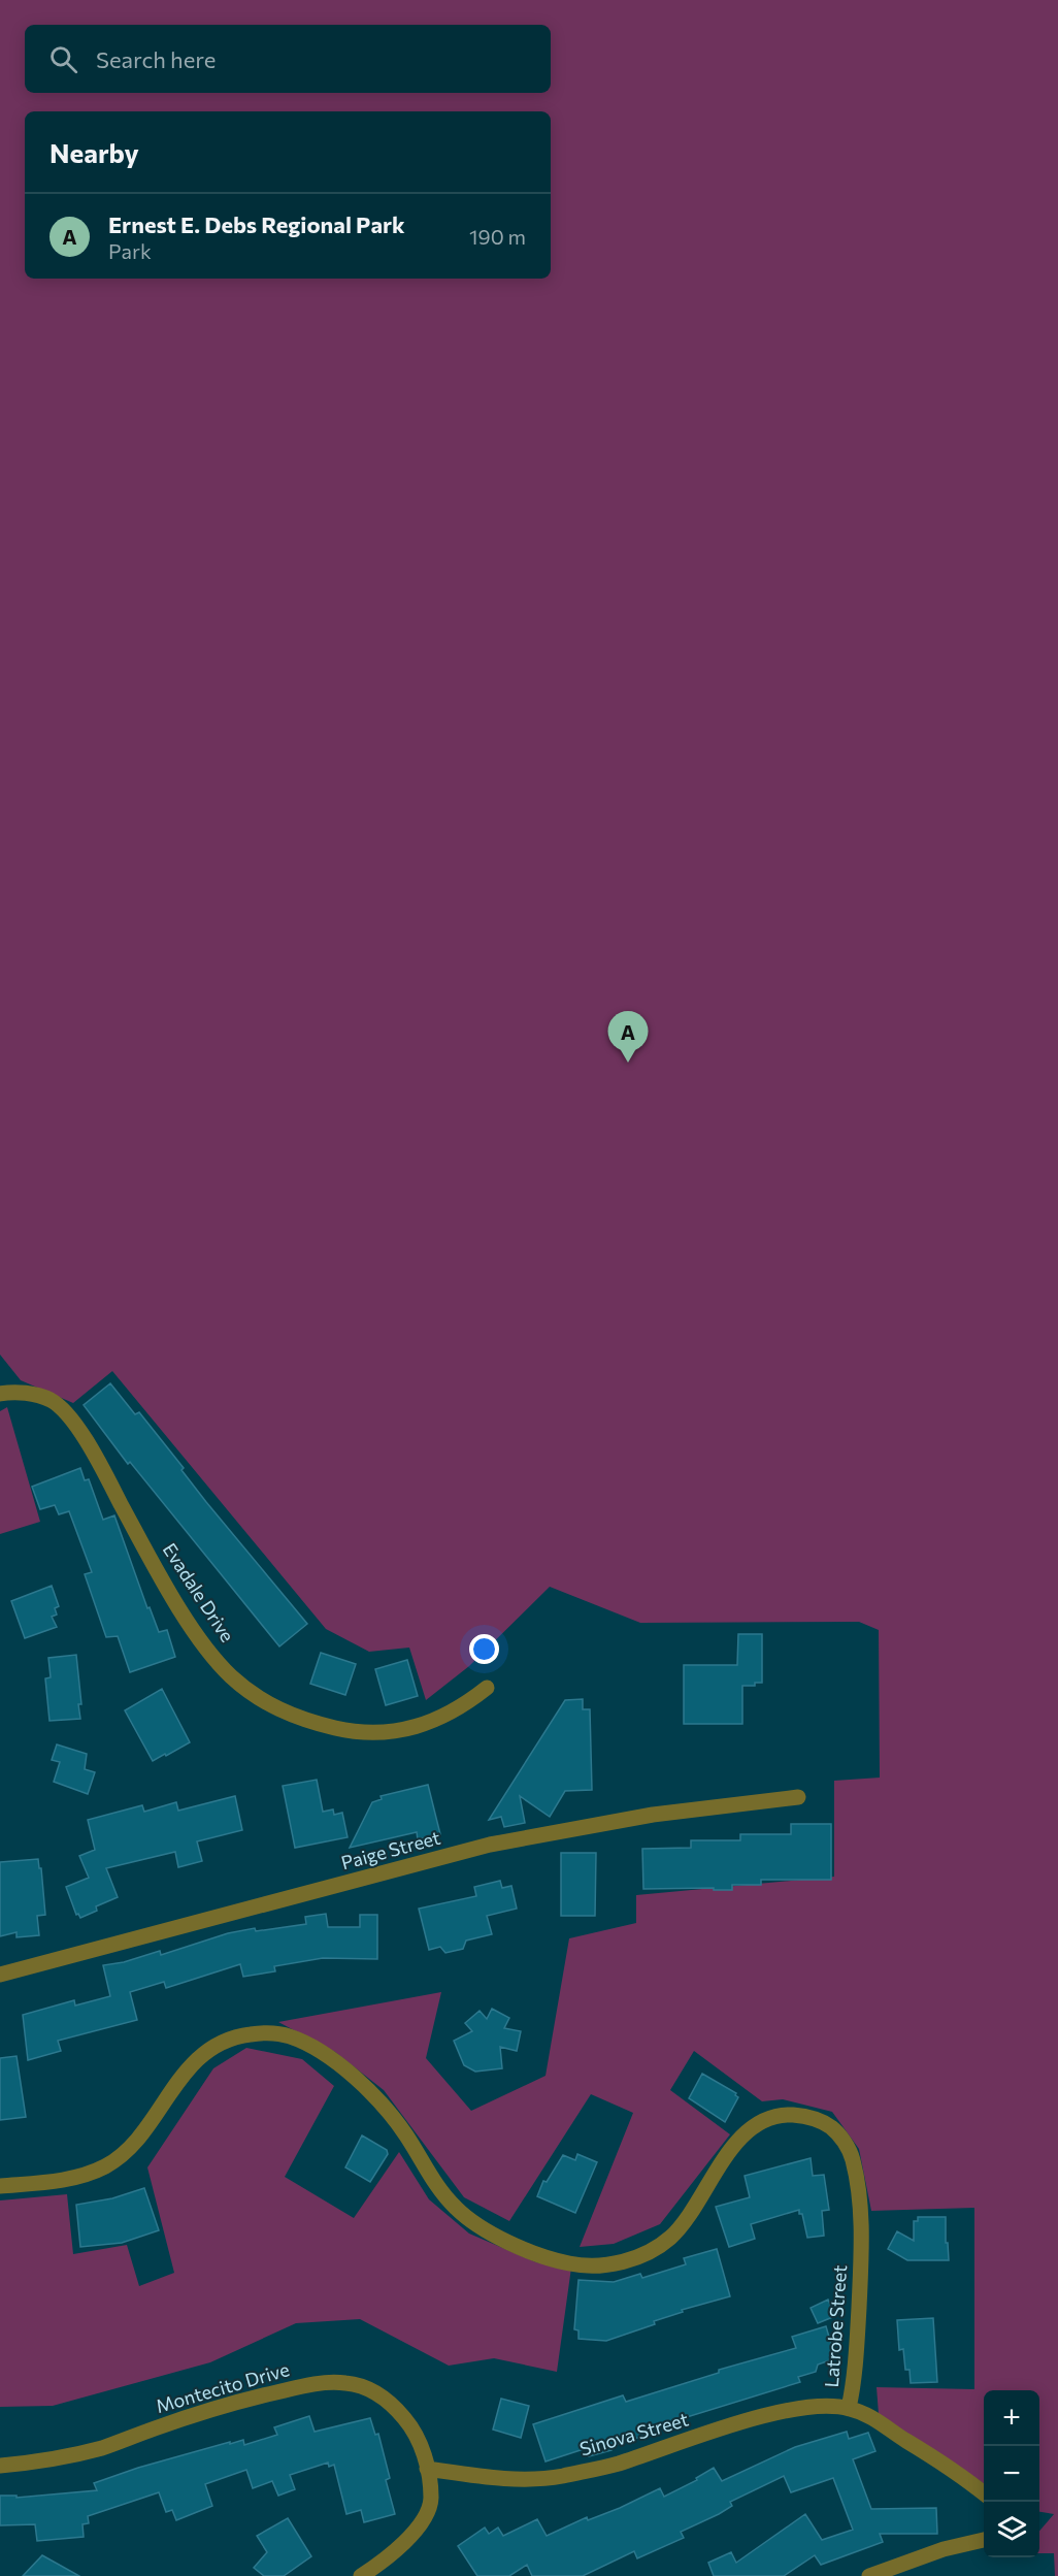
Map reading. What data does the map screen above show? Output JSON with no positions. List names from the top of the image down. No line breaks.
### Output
{"streets":{"street":["Evadale Drive","Paige Street","Latrobe Street","Montecito Drive","Sinova Street"]},"crossings":[["Latrobe Street","Sinova Street"],["Montecito Drive","Sinova Street"]],"page":{"search":"Search here","heading":"Nearby","list":[{"mark":"A","name":"Ernest E. Debs Regional Park","note":"Park","value":"190 m"}],"pins":"A","map_buttons":["+","−"]}}
